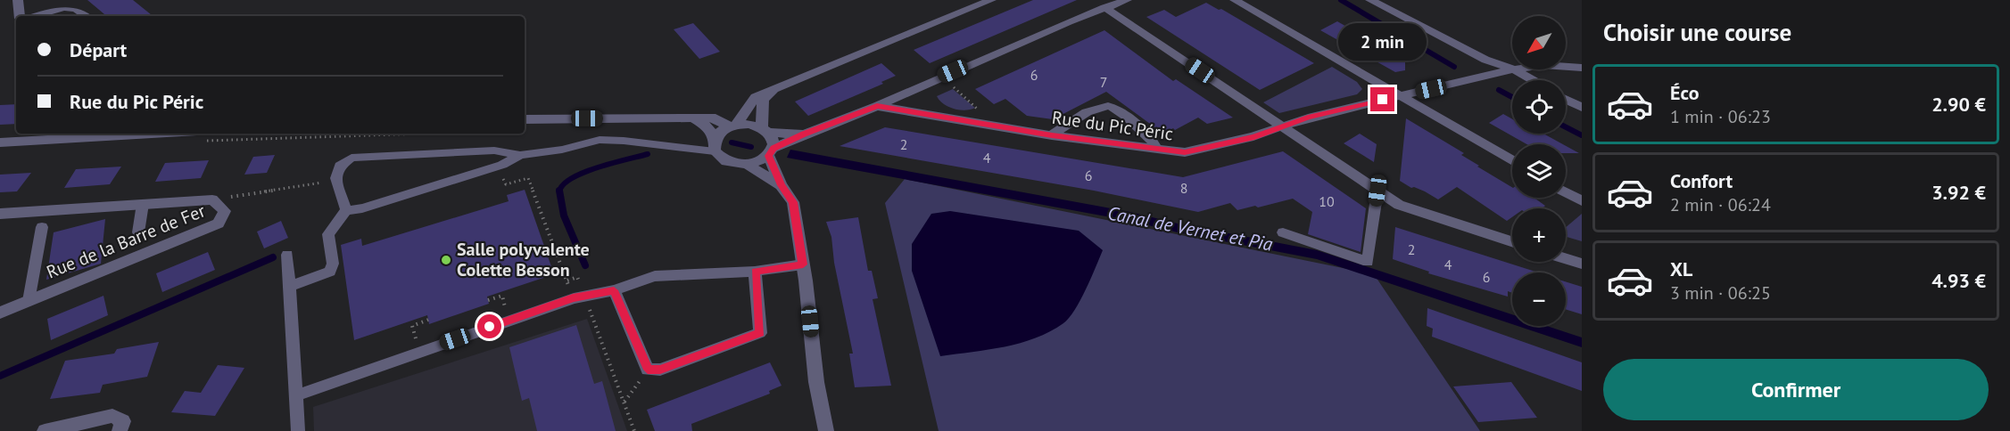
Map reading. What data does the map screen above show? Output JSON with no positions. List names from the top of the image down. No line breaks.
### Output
{"streets":{"street":["Rue du Pic Péric","Rue de la Barre de Fer"]},"water":["Canal de Vernet et Pia"],"places":["Salle polyvalente Colette Besson"],"house_numbers":["6","7","2","4","6","8","10","2","4","6"],"north":"bottom left","page":{"heading":"Choisir une course","map_buttons":["+","−"],"banner":["Départ","Rue du Pic Péric"],"bubble":"2 min","list":[{"name":"Éco","note":"1 min · 06:23","value":"2.90 €"},{"name":"Confort","note":"2 min · 06:24","value":"3.92 €"},{"name":"XL","note":"3 min · 06:25","value":"4.93 €"}],"buttons":"Confirmer"}}
